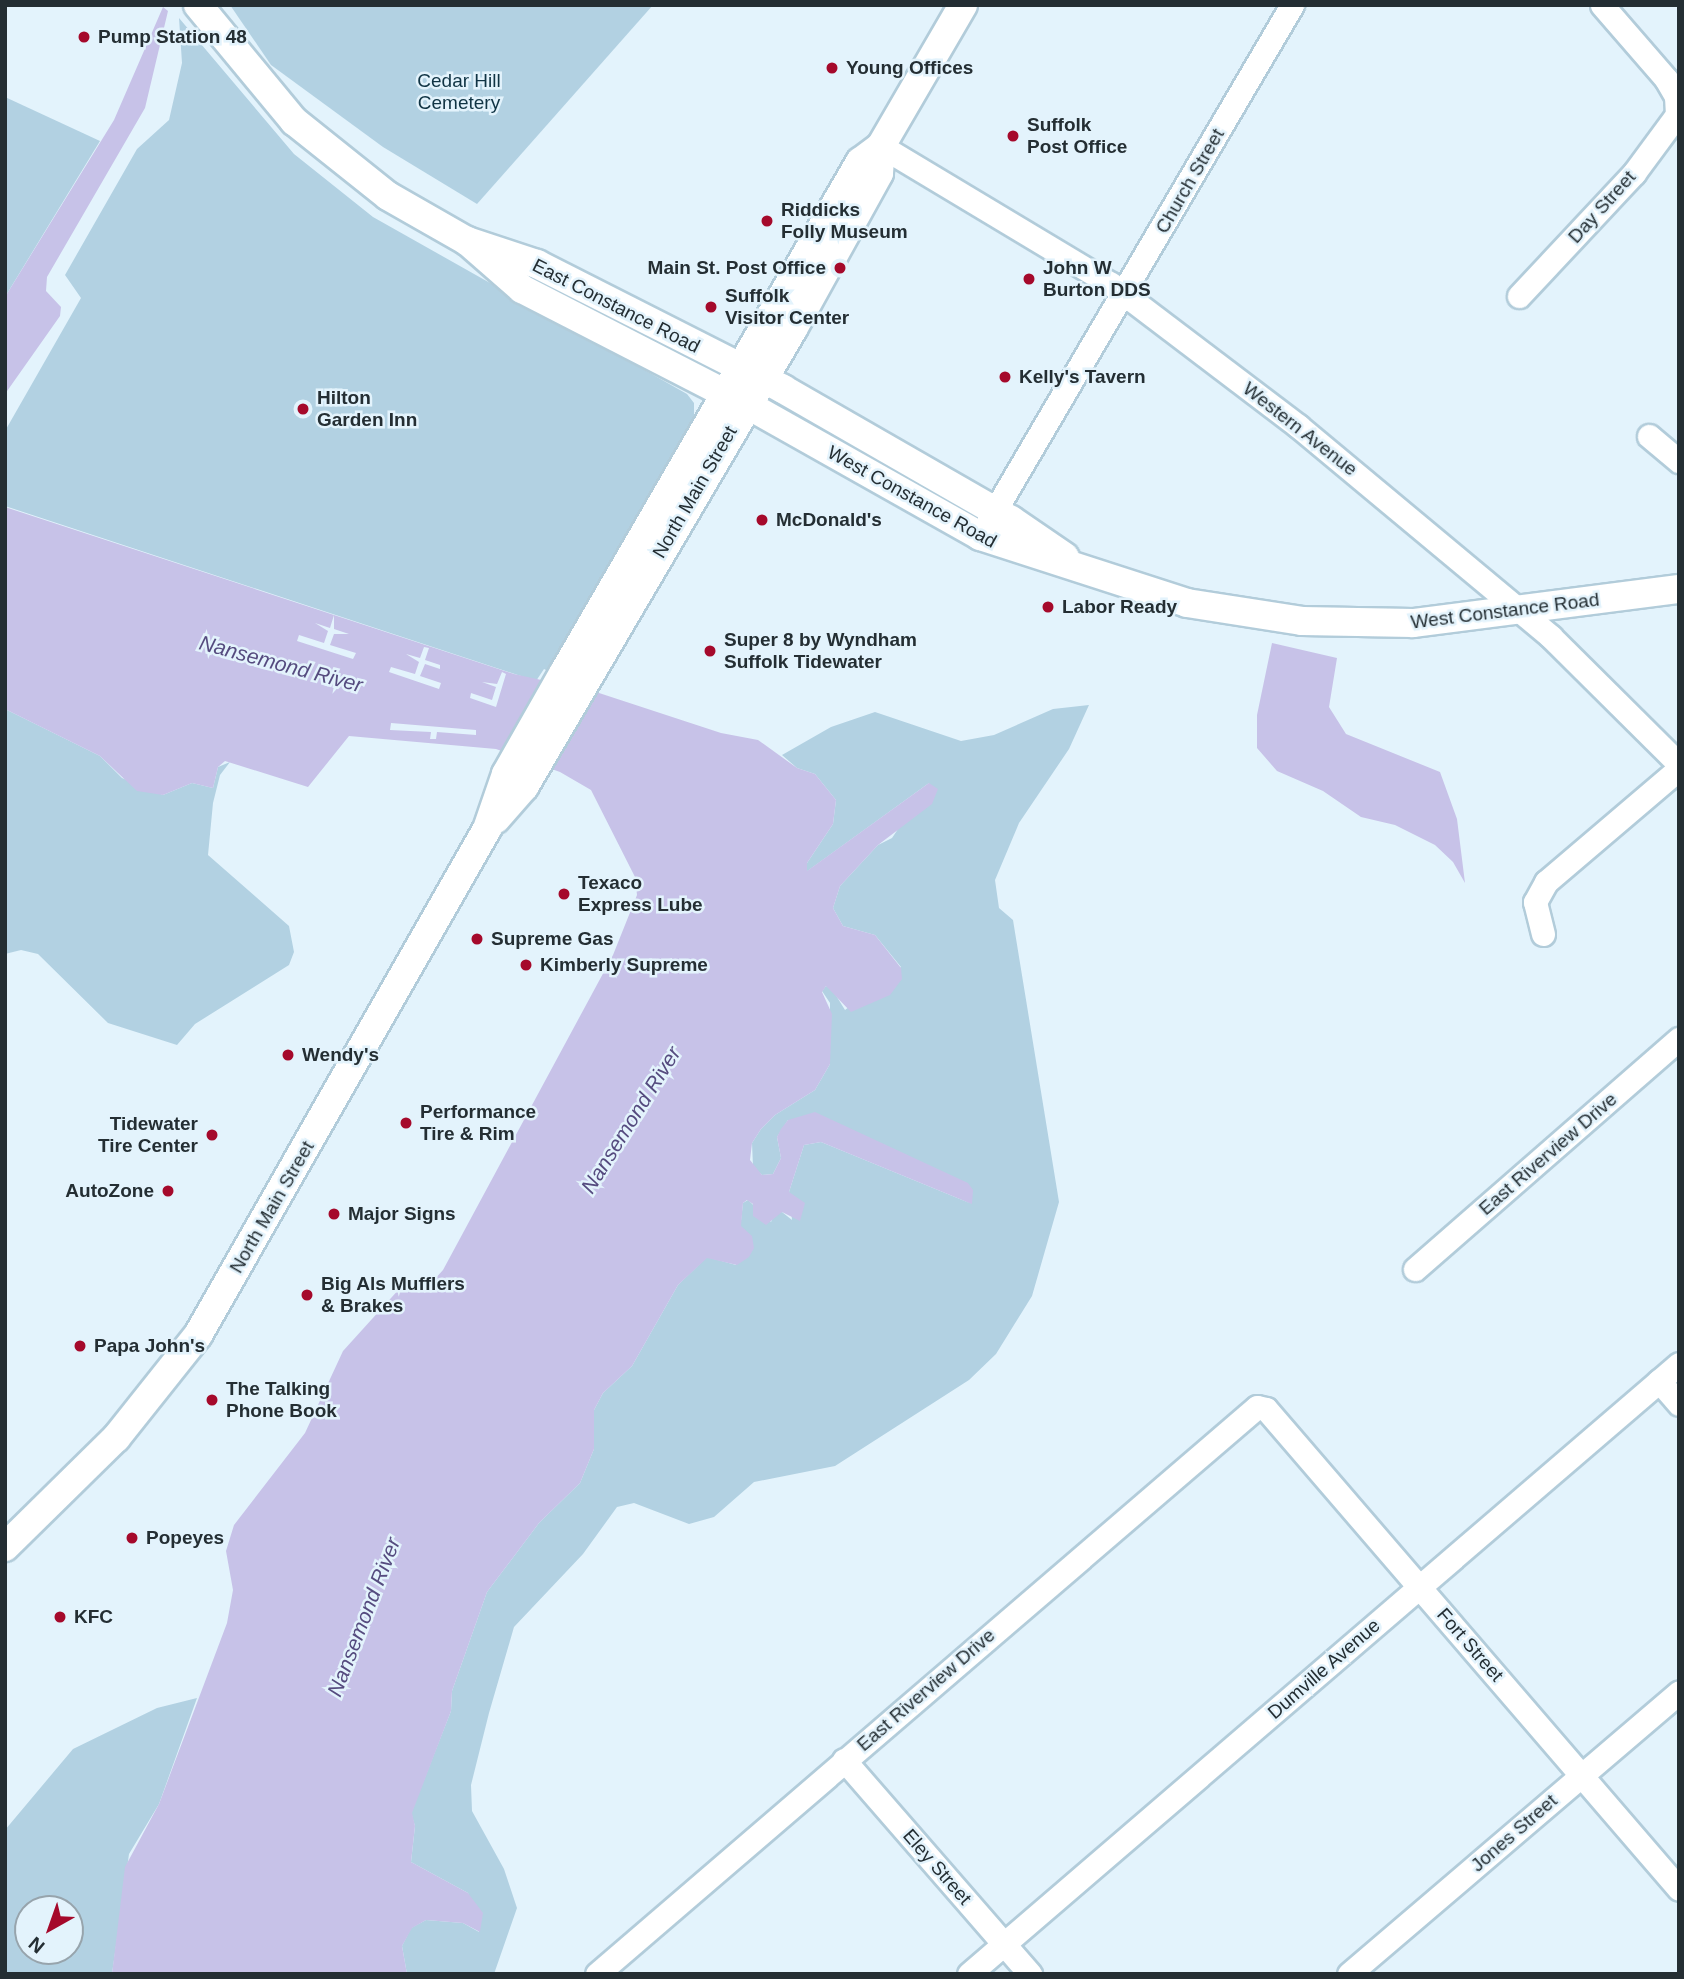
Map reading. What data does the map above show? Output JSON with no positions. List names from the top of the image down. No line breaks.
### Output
{"streets":{"main road":["East Constance Road","North Main Street","West Constance Road"],"street":["Church Street","Day Street","Western Avenue","East Riverview Drive","Fort Street","Dumville Avenue","Jones Street","Eley Street"]},"crossings":[["Church Street","Western Avenue"],["Church Street","West Constance Road"],["East Constance Road","North Main Street"],["East Constance Road","West Constance Road"],["Western Avenue","North Main Street"],["Western Avenue","West Constance Road"],["North Main Street","West Constance Road"],["East Riverview Drive","Fort Street"],["East Riverview Drive","Eley Street"],["Fort Street","Dumville Avenue"],["Fort Street","Jones Street"],["Dumville Avenue","Eley Street"]],"water":["Nansemond River"],"parks":["Cedar Hill Cemetery"],"places":["Pump Station 48","Young Offices","Suffolk Post Office","Riddicks Folly Museum","Main St. Post Office","John W Burton DDS","Suffolk Visitor Center","Kelly's Tavern","Hilton Garden Inn","McDonald's","Labor Ready","Super 8 by Wyndham Suffolk Tidewater","Texaco Express Lube","Supreme Gas","Kimberly Supreme","Wendy's","Performance Tire & Rim","Tidewater Tire Center","AutoZone","Major Signs","Big Als Mufflers & Brakes","Papa John's","The Talking Phone Book","Popeyes","KFC"],"north":"bottom left"}
